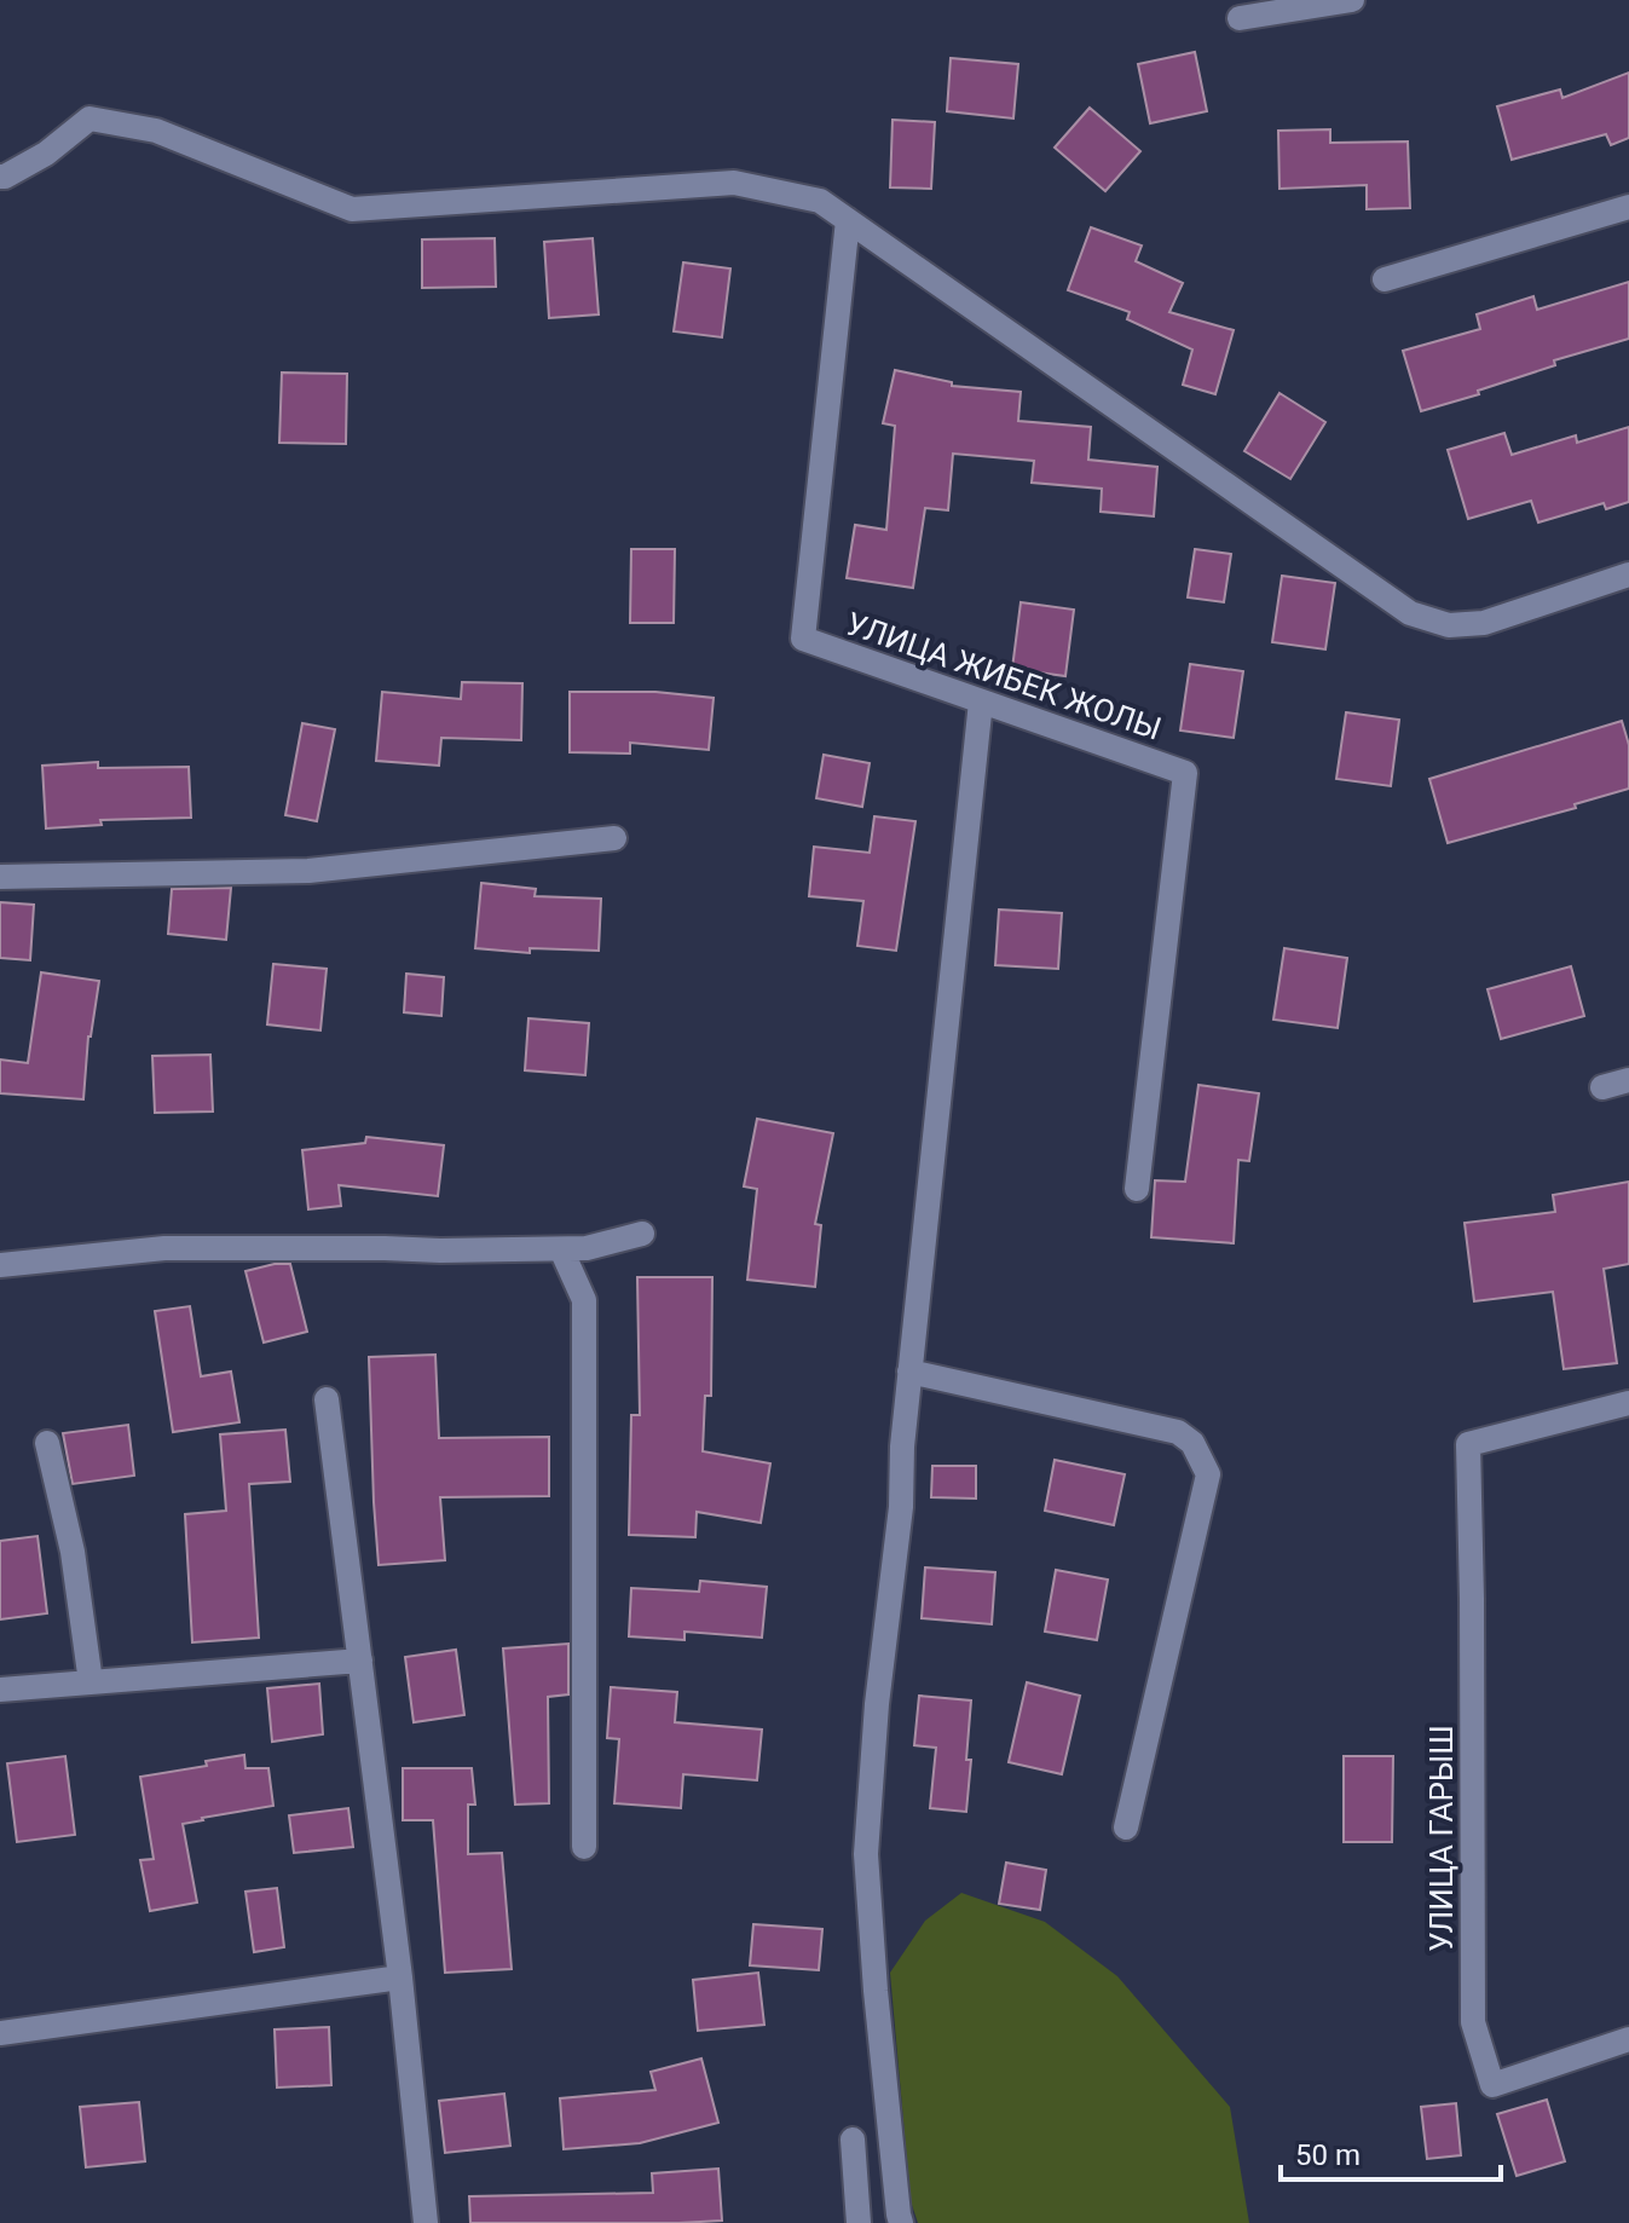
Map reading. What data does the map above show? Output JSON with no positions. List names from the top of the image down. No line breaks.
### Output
{"streets":{"street":["УЛИЦА ЖИБЕК ЖОЛЫ","УЛИЦА ГАРЫШ"]},"scale_bar":"50 m"}
